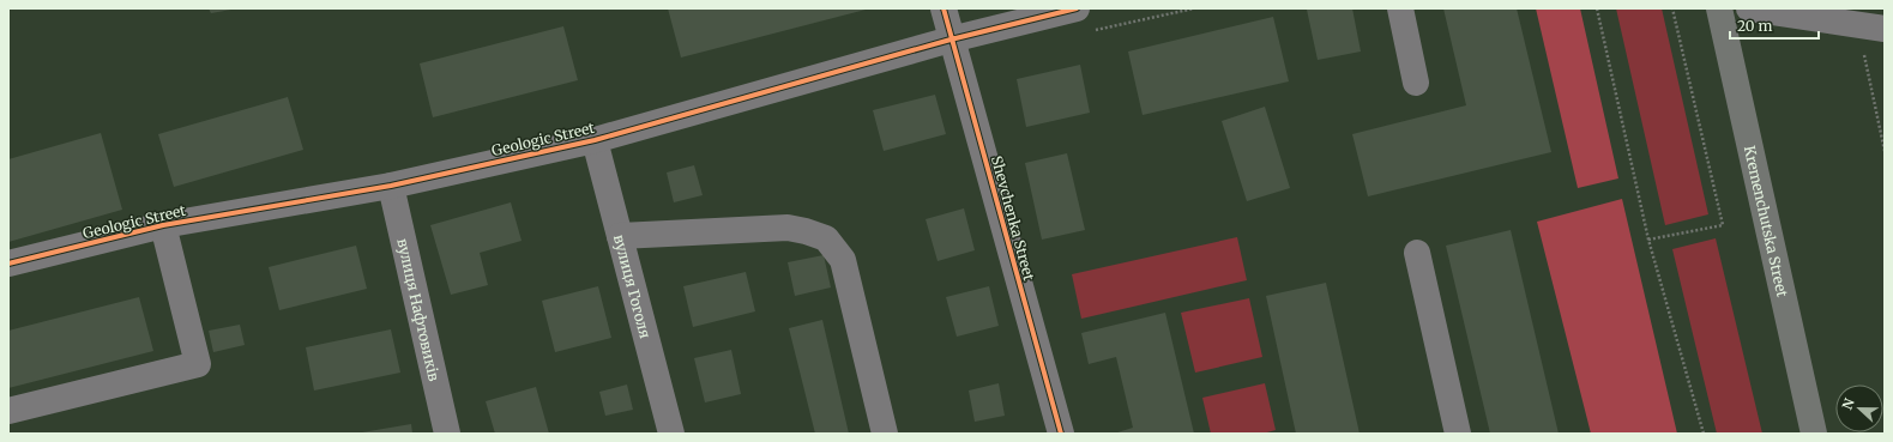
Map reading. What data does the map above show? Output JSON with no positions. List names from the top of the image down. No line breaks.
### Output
{"streets":{"highway":["Kremenchutska Street"],"street":["Geologic Street","Shevchenka Street","вулиця Гоголя","вулиця Нафтовиків"]},"crossings":[["Geologic Street","Shevchenka Street"],["Geologic Street","вулиця Гоголя"],["Geologic Street","вулиця Нафтовиків"]],"scale_bar":"20 m","north":"left"}
